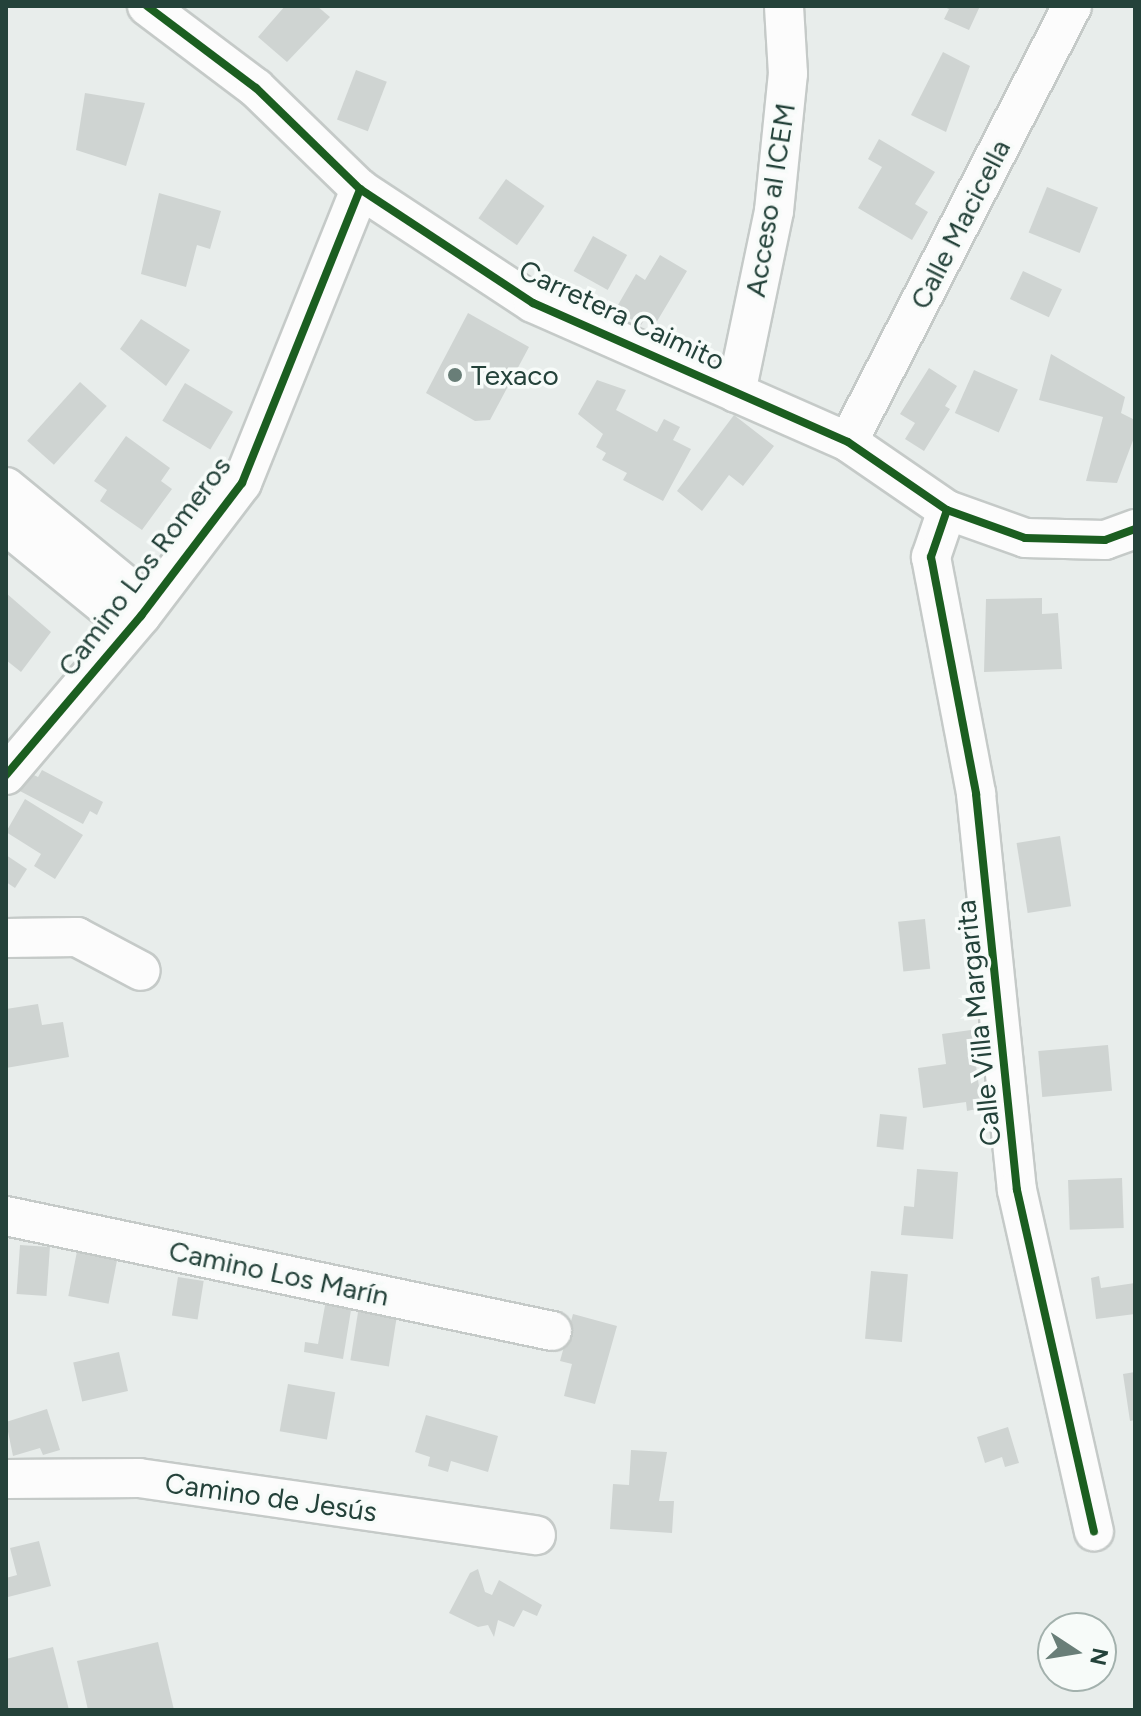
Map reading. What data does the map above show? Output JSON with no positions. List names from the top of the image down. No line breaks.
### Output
{"streets":{"street":["Acceso al ICEM","Calle Macicella","Carretera Caimito","Camino Los Romeros","Calle Villa Margarita","Camino Los Marín","Camino de Jesús"]},"crossings":[["Acceso al ICEM","Carretera Caimito"],["Calle Macicella","Carretera Caimito"],["Carretera Caimito","Camino Los Romeros"],["Carretera Caimito","Calle Villa Margarita"]],"places":["Texaco"],"north":"right"}
